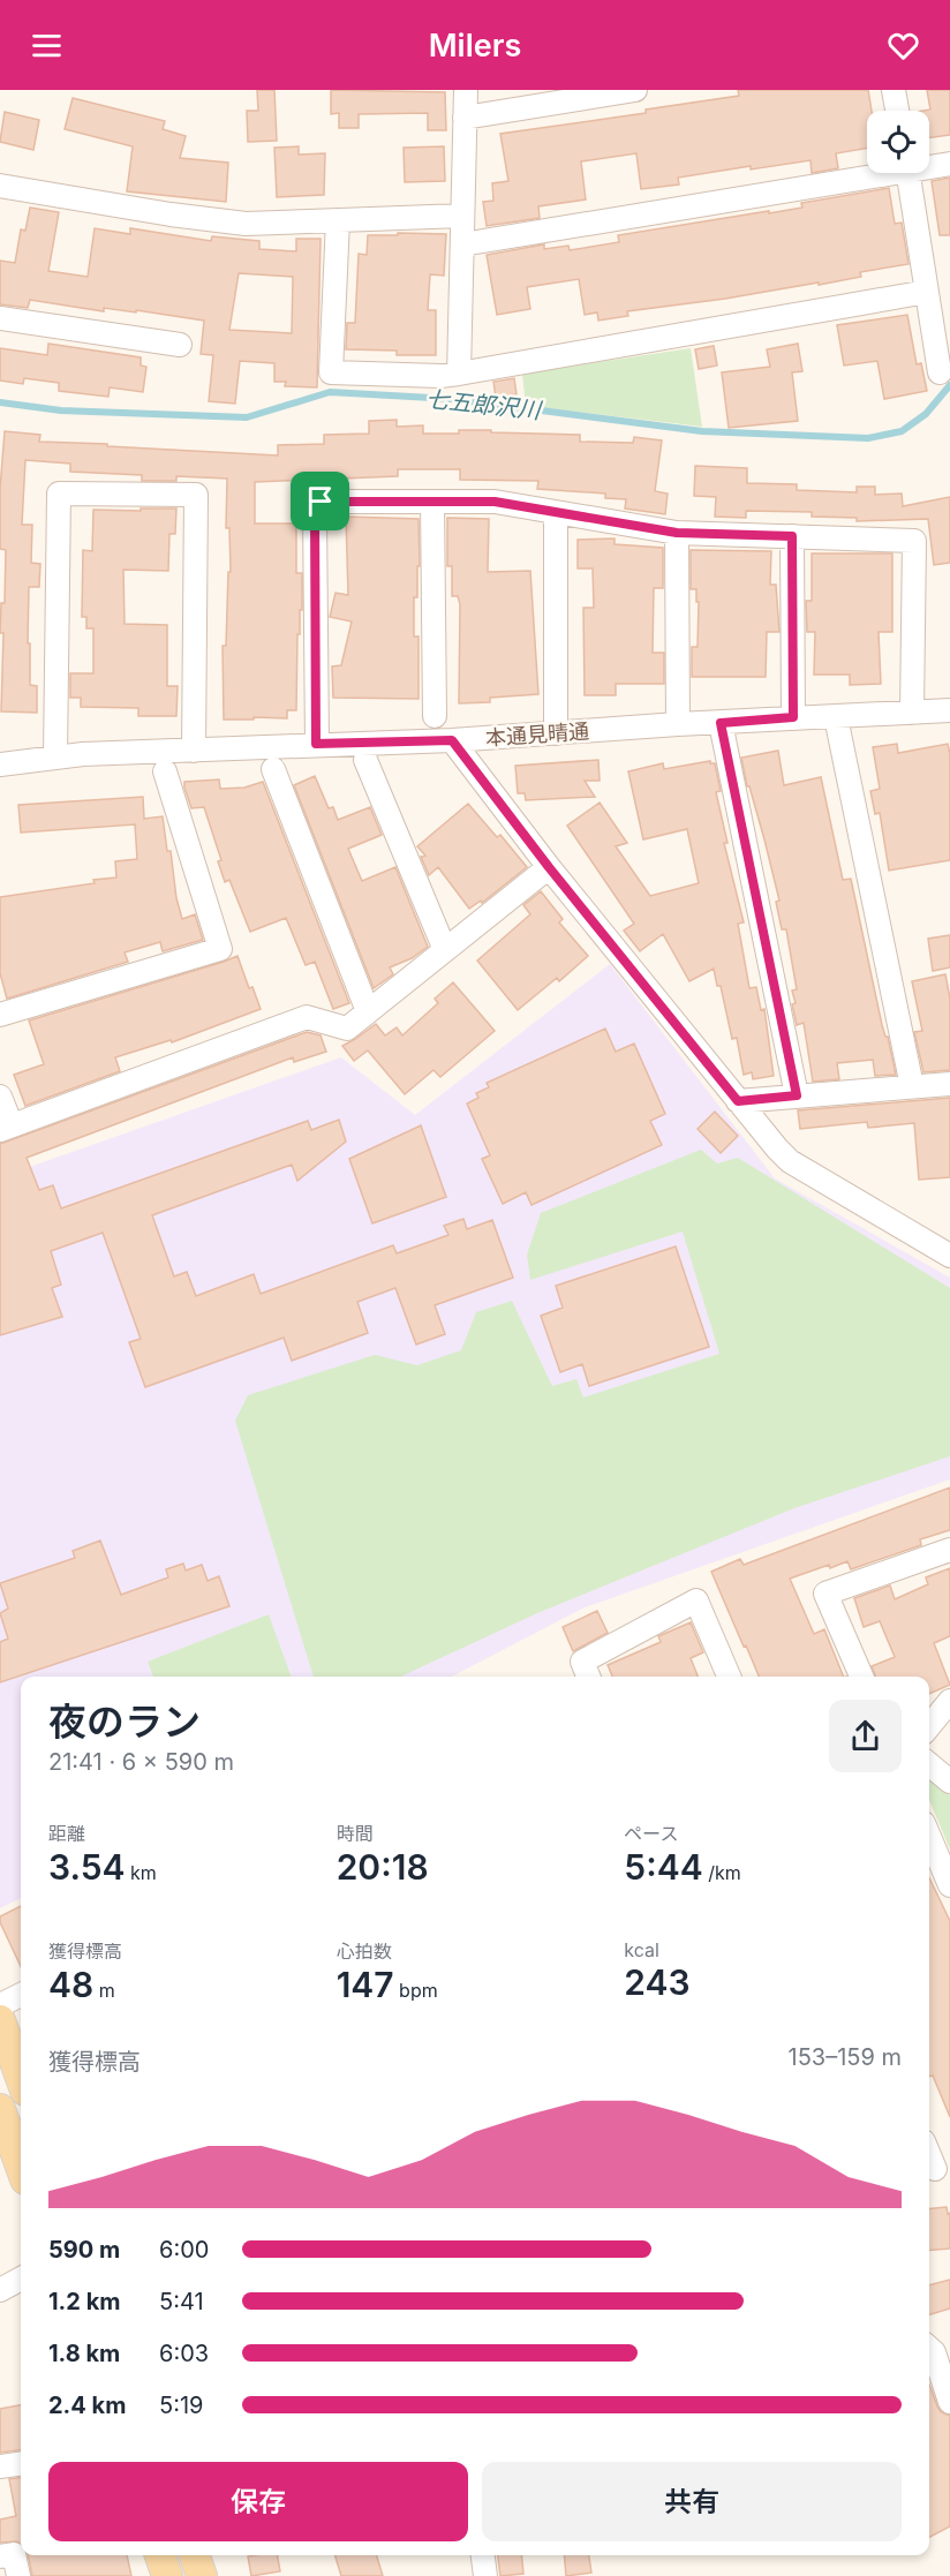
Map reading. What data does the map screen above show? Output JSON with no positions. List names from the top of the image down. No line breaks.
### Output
{"streets":{"street":["本通見晴通"]},"water":["七五郎沢川"],"page":{"header":"Milers","heading":["夜のラン","21:41 · 6 × 590 m"],"stats":[["距離","3.54 km"],["時間","20:18"],["ペース","5:44 /km"],["獲得標高","48 m"],["心拍数","147 bpm"],["kcal","243"]],"chart":["獲得標高","153–159 m"],"list":[{"name":"590 m","note":"6:00"},{"name":"1.2 km","note":"5:41"},{"name":"1.8 km","note":"6:03"},{"name":"2.4 km","note":"5:19"}],"buttons":["保存","共有"]}}
